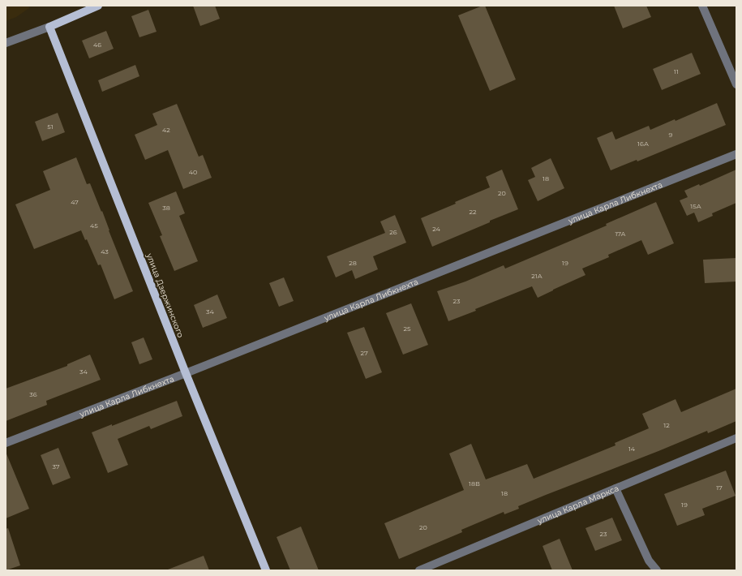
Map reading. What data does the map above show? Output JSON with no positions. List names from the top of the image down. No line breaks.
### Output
{"streets":{"main road":["улица Дзержинского"],"street":["улица Карла Либкнехта","улица Карла Маркса"]},"crossings":[["улица Карла Либкнехта","улица Дзержинского"]],"house_numbers":["46","11","51","42","9","16А","40","18","20","47","15А","38","22","45","24","26","17А","43","28","19","21А","23","34","25","27","34","36","12","14","37","18В","17","18","19","20","23"]}
